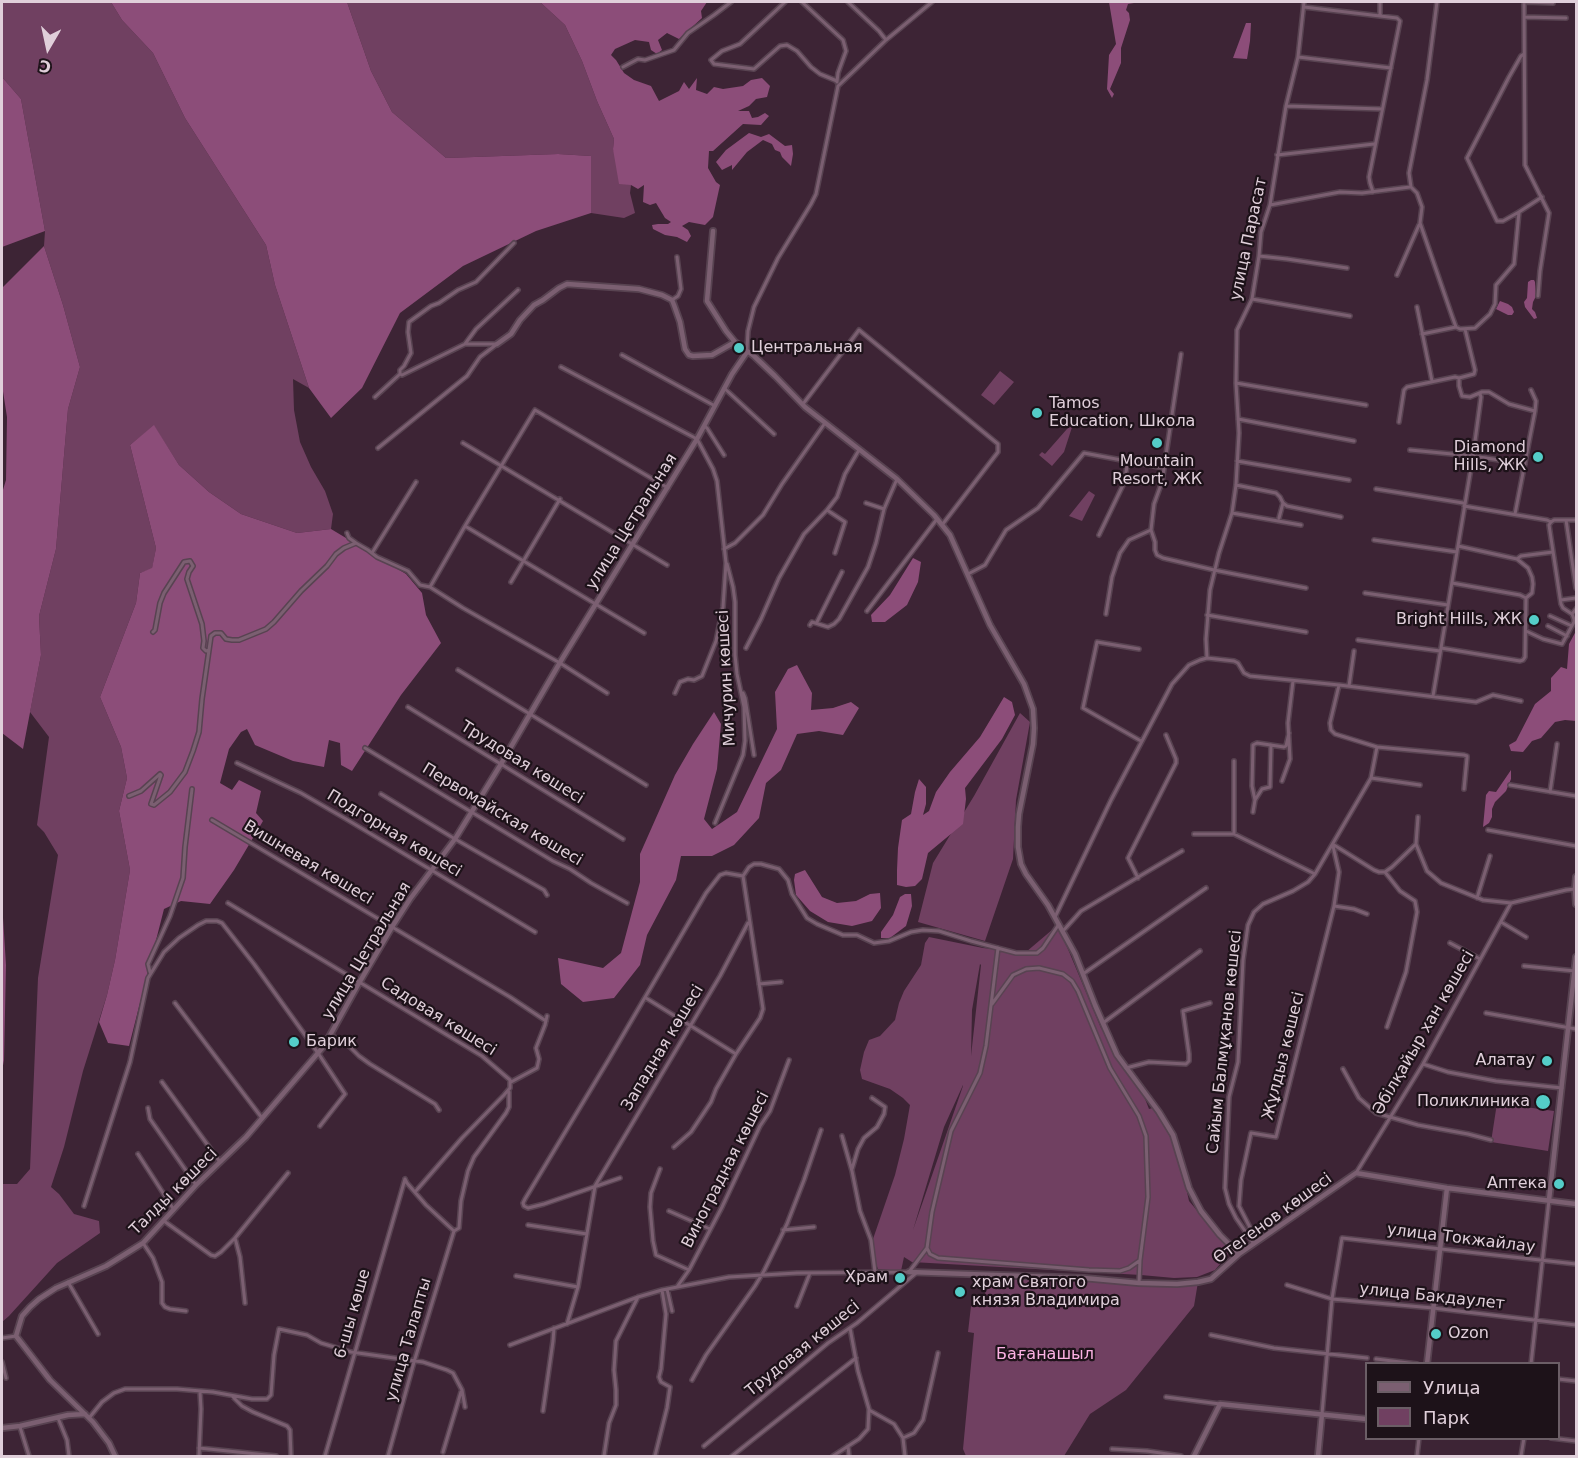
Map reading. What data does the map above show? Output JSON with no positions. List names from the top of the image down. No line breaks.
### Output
{"streets":{"street":["улица Парасат","улица Цетральная","Мичурин көшесі","Трудовая көшесі","Первомайская көшесі","Подгорная көшесі","Вишневая көшесі","Садовая көшесі","Әбілқайыр хан көшесі","Сайым Балмұқанов көшесі","Западная көшесі","Жұлдыз көшесі","Виноградная көшесі","Талды көшесі","Өтегенов көшесі","улица Токжайлау","улица Бакдаулет","6-шы көше","улица Талапты"]},"crossings":[["улица Цетральная","Трудовая көшесі"],["улица Цетральная","Первомайская көшесі"],["улица Цетральная","Подгорная көшесі"],["улица Цетральная","Вишневая көшесі"],["улица Цетральная","Садовая көшесі"],["улица Цетральная","Талды көшесі"],["Трудовая көшесі","Өтегенов көшесі"],["Әбілқайыр хан көшесі","Өтегенов көшесі"],["Сайым Балмұқанов көшесі","Жұлдыз көшесі"],["Сайым Балмұқанов көшесі","Өтегенов көшесі"],["Жұлдыз көшесі","Өтегенов көшесі"],["улица Токжайлау","улица Бакдаулет"]],"parks":["Бағанашыл"],"places":["Центральная","Tamos Education, Школа","Mountain Resort, ЖК","Diamond Hills, ЖК","Bright Hills, ЖК","Барик","Алатау","Поликлиника","Аптека","Храм","храм Святого князя Владимира","Ozon"],"legend":["Улица","Парк"],"north":"bottom"}
